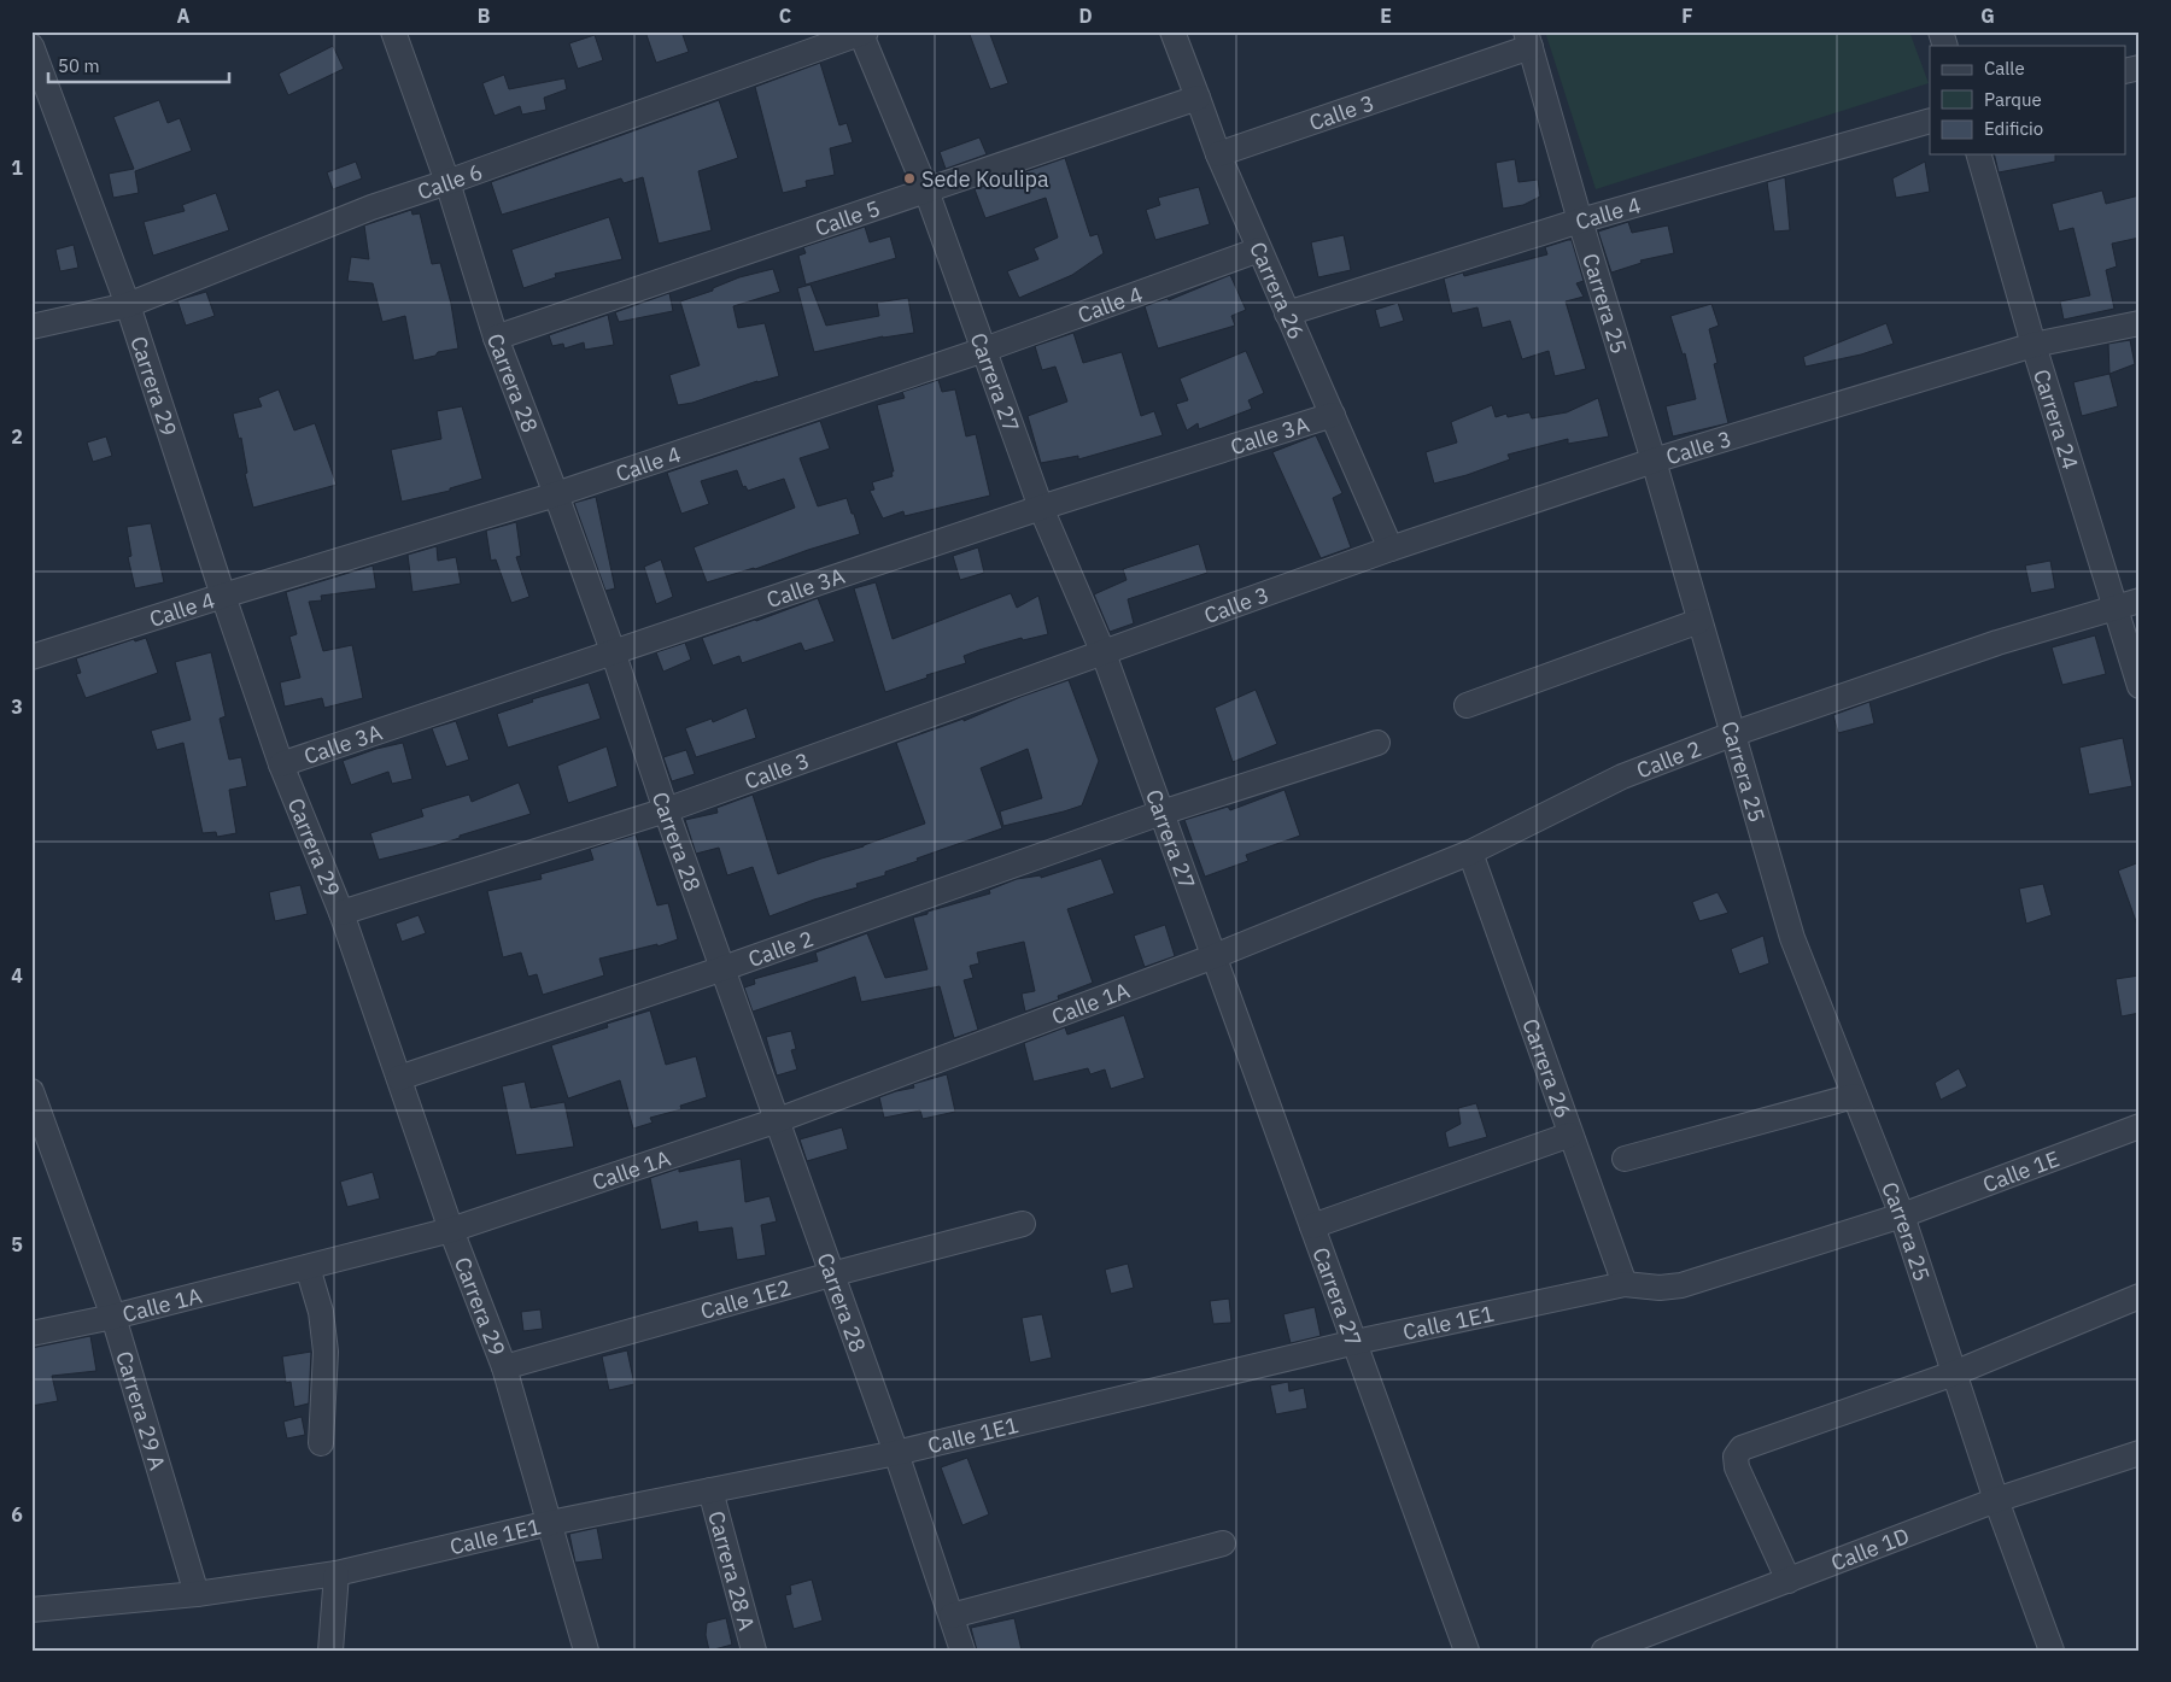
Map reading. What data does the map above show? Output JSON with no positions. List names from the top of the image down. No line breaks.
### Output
{"streets":{"street":["Calle 3","Calle 6","Calle 4","Calle 5","Carrera 26","Carrera 25","Carrera 28","Carrera 27","Carrera 29","Carrera 24","Calle 3A","Calle 2","Calle 1A","Calle 1E","Calle 1E2","Calle 1E1","Carrera 29 A","Calle 1D","Carrera 28 A"]},"crossings":[["Calle 3","Carrera 26"],["Calle 3","Carrera 25"],["Calle 3","Carrera 28"],["Calle 3","Carrera 27"],["Calle 3","Carrera 29"],["Calle 3","Carrera 24"],["Calle 6","Carrera 28"],["Calle 6","Carrera 27"],["Calle 6","Carrera 29"],["Calle 4","Carrera 26"],["Calle 4","Carrera 25"],["Calle 4","Carrera 28"],["Calle 4","Carrera 27"],["Calle 4","Carrera 29"],["Calle 5","Carrera 26"],["Calle 5","Carrera 28"],["Calle 5","Carrera 27"],["Carrera 26","Calle 3A"],["Carrera 26","Calle 2"],["Carrera 26","Calle 1E1"],["Carrera 25","Calle 2"],["Carrera 25","Calle 1E"],["Carrera 25","Calle 1E1"],["Carrera 25","Calle 1D"],["Carrera 28","Calle 3A"],["Carrera 28","Calle 2"],["Carrera 28","Calle 1A"],["Carrera 28","Calle 1E2"],["Carrera 28","Calle 1E1"],["Carrera 27","Calle 3A"],["Carrera 27","Calle 2"],["Carrera 27","Calle 1A"],["Carrera 27","Calle 1E1"],["Carrera 29","Calle 3A"],["Carrera 29","Calle 2"],["Carrera 29","Calle 1A"],["Carrera 29","Calle 1E2"],["Carrera 29","Calle 1E1"],["Carrera 24","Calle 2"],["Calle 2","Calle 1A"],["Calle 1A","Carrera 29 A"],["Calle 1E","Calle 1E1"],["Calle 1E1","Carrera 29 A"],["Calle 1E1","Carrera 28 A"]],"places":["Sede Koulipa"],"legend":["Calle","Parque","Edificio"],"scale_bar":"50 m","grid":{"columns":["A","B","C","D","E","F","G"],"rows":["1","2","3","4","5","6"]}}
